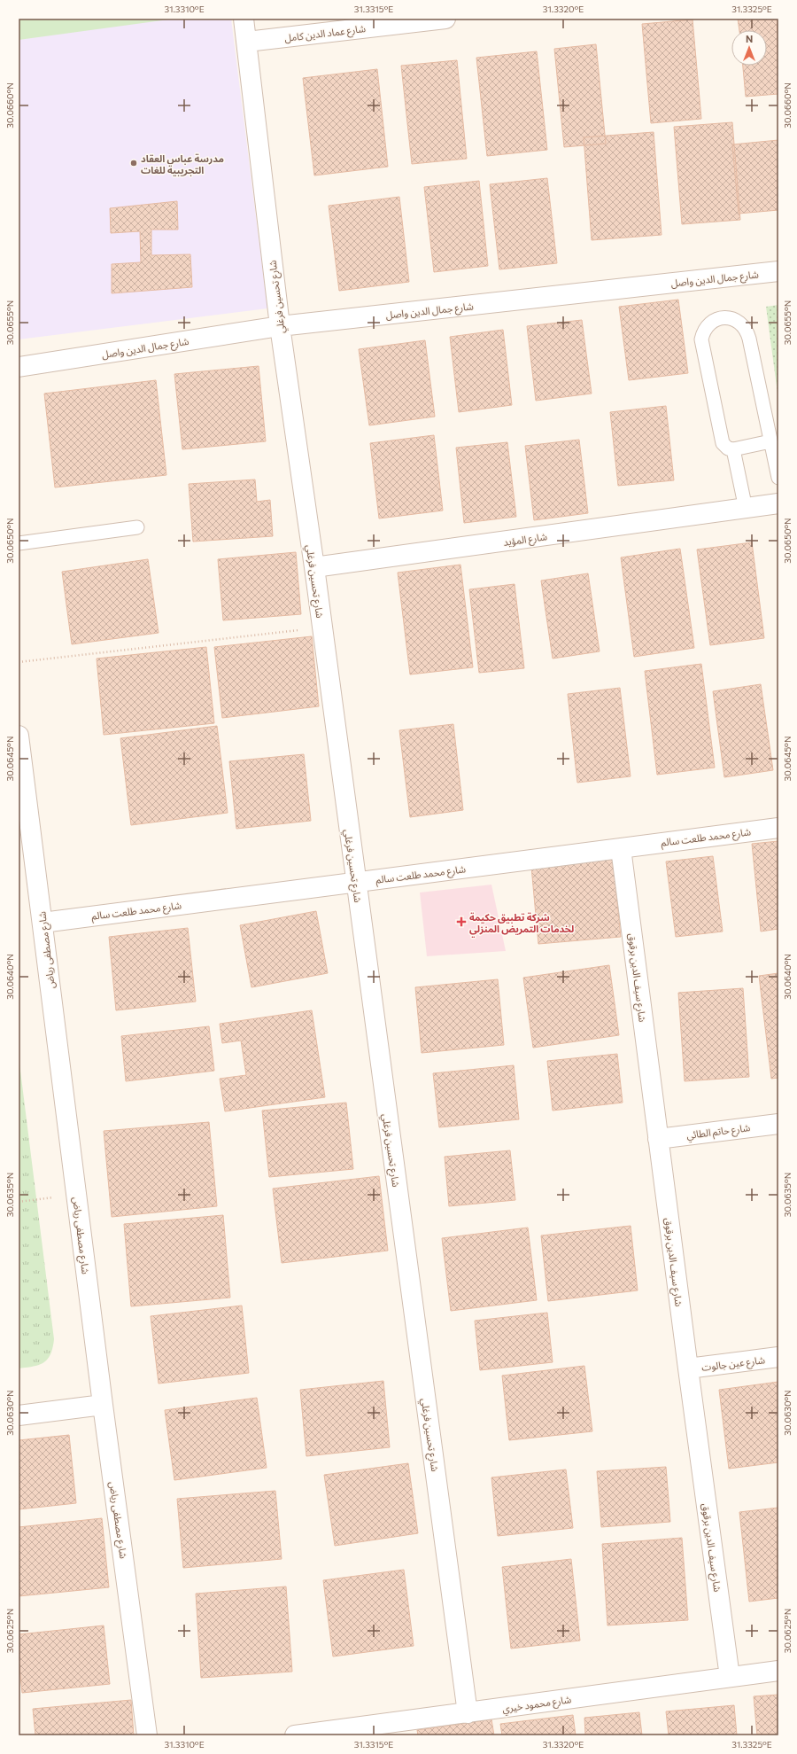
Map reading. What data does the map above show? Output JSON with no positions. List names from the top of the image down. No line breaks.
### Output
{"streets":{"street":["شارع عماد الدين كامل","شارع جمال الدين واصل","شارع تحسين فرغلي","شارع المؤيد","شارع محمد طلعت سالم","شارع مصطفى رياض","شارع سيف الدين برقوق","شارع حاتم الطائي","شارع عين جالوت","شارع محمود خيري"]},"crossings":[["شارع عماد الدين كامل","شارع تحسين فرغلي"],["شارع جمال الدين واصل","شارع تحسين فرغلي"],["شارع تحسين فرغلي","شارع المؤيد"],["شارع تحسين فرغلي","شارع محمد طلعت سالم"],["شارع تحسين فرغلي","شارع محمود خيري"],["شارع محمد طلعت سالم","شارع مصطفى رياض"],["شارع محمد طلعت سالم","شارع سيف الدين برقوق"],["شارع سيف الدين برقوق","شارع حاتم الطائي"],["شارع سيف الدين برقوق","شارع عين جالوت"],["شارع سيف الدين برقوق","شارع محمود خيري"]],"places":{"other":["مدرسة عباس العقاد التجريبية للغات"],"health":["شركة تطبيق حكيمة لخدمات التمريض المنزلي"]},"north":"top","coordinates":["31.3310°E","31.3315°E","31.3320°E","31.3325°E","30.0660°N","30.0655°N","30.0650°N","30.0645°N","30.0640°N","30.0635°N","30.0630°N","30.0625°N"]}
